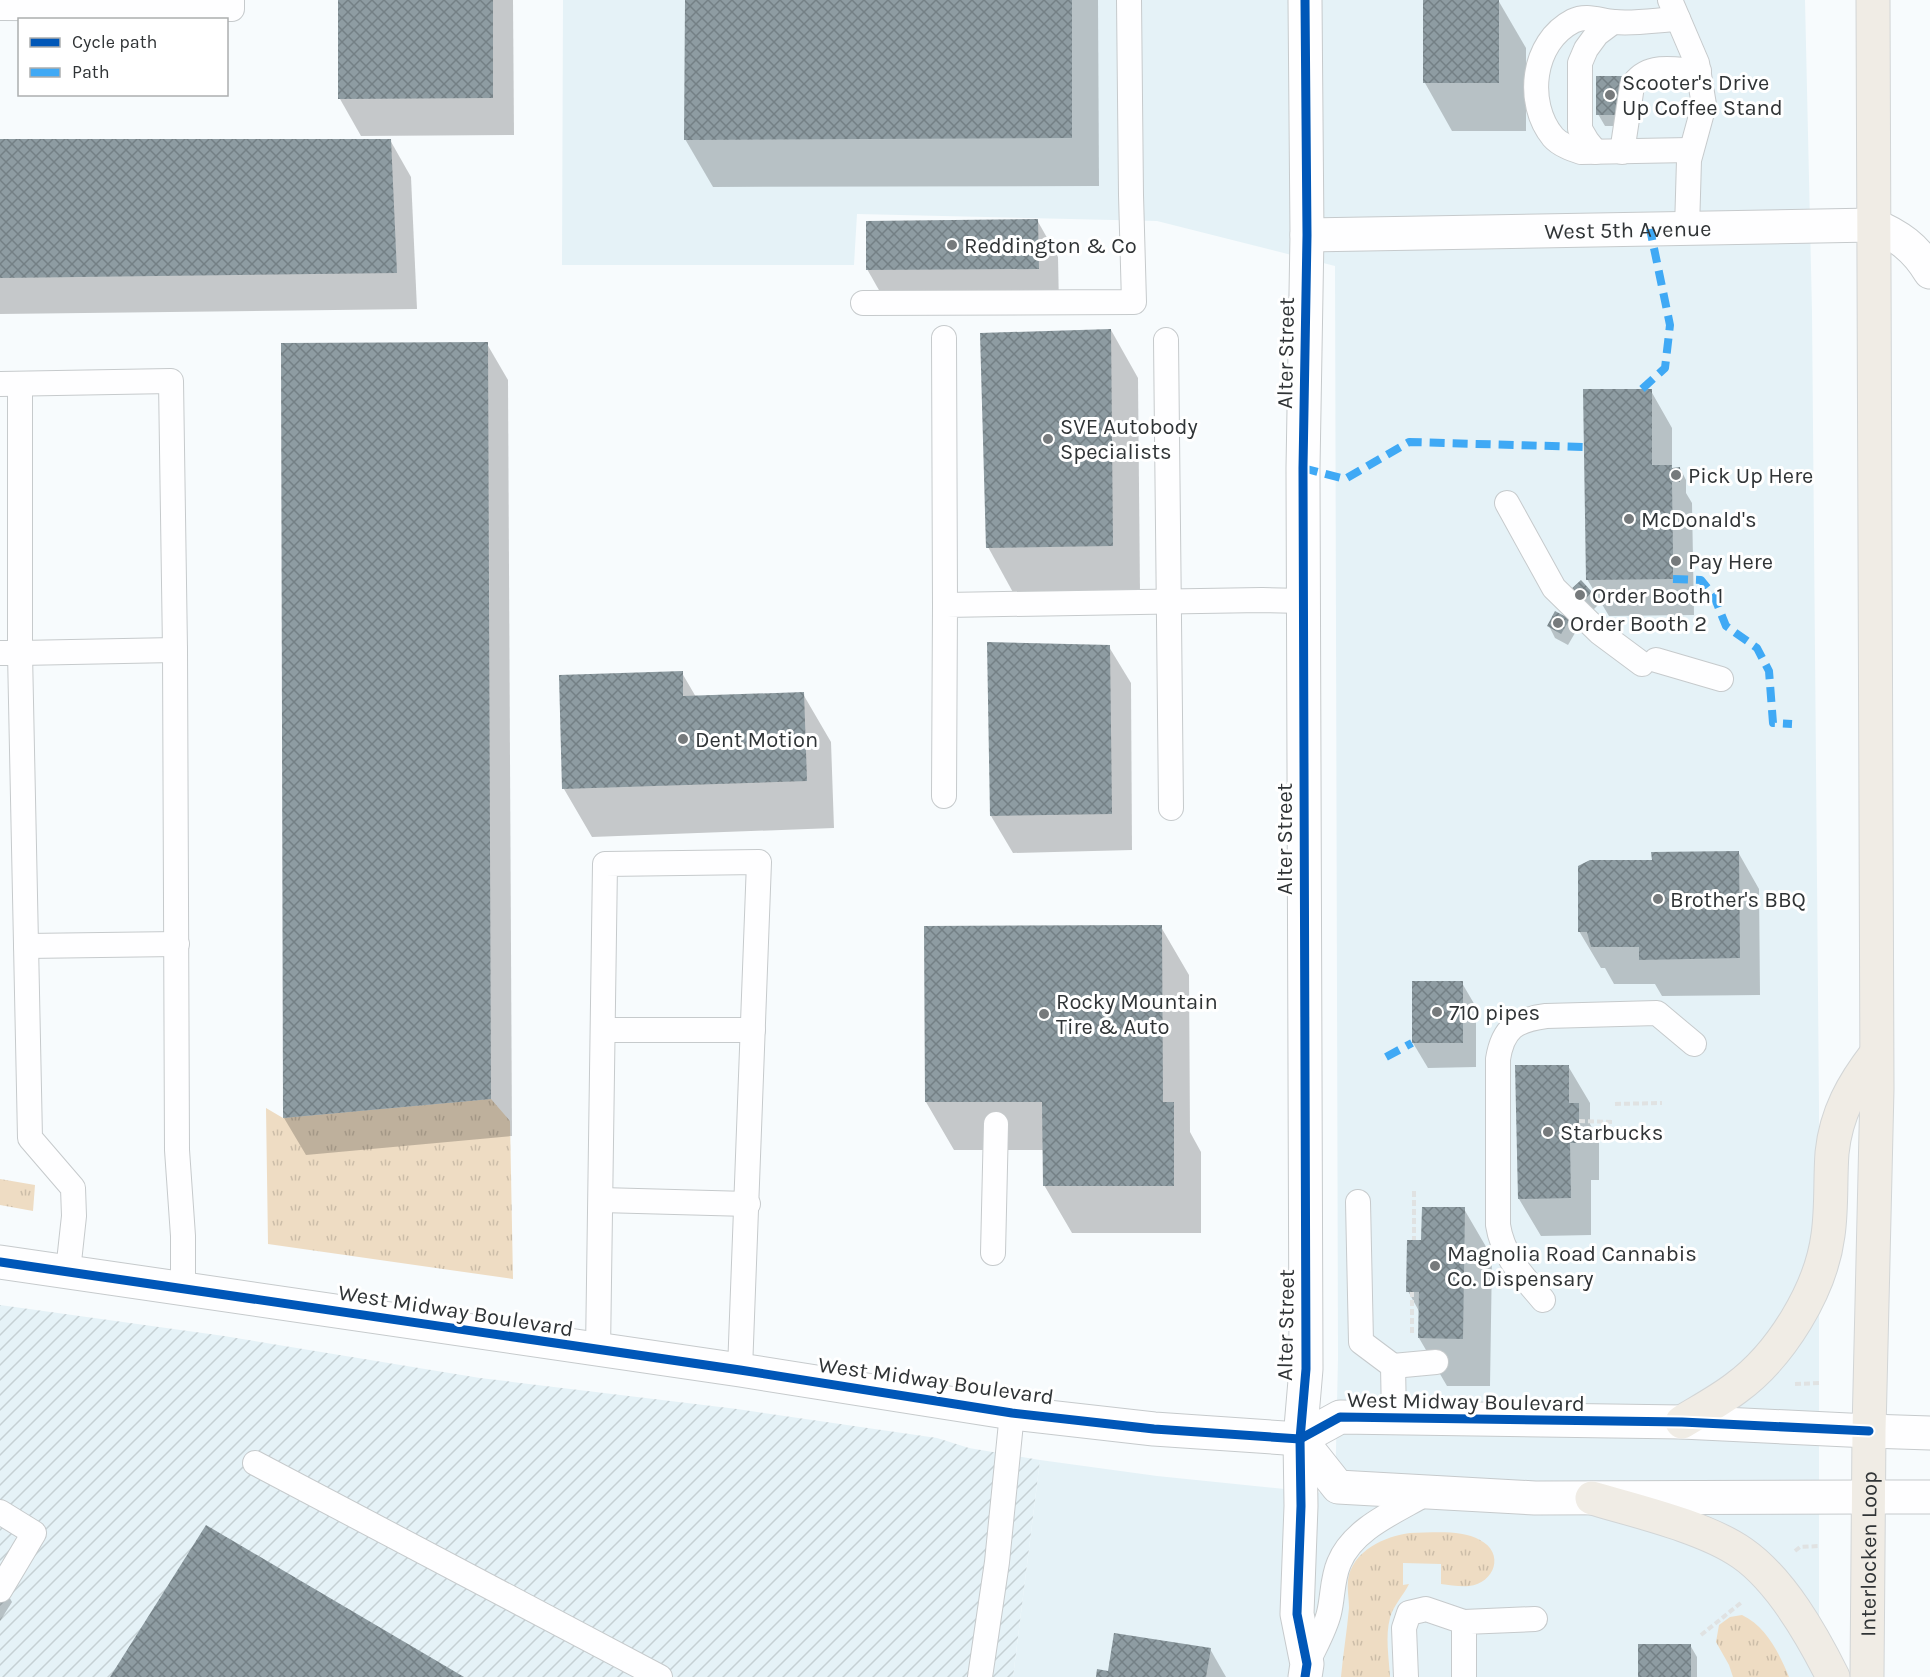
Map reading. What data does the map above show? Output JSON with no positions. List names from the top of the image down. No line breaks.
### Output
{"streets":{"main road":["Interlocken Loop"],"street":["West 5th Avenue","Alter Street","West Midway Boulevard"]},"crossings":[["West 5th Avenue","Alter Street"],["West 5th Avenue","Interlocken Loop"],["Alter Street","West Midway Boulevard"],["West Midway Boulevard","Interlocken Loop"]],"places":["Scooter's Drive Up Coffee Stand","Reddington & Co","SVE Autobody Specialists","Pick Up Here","McDonald's","Pay Here","Order Booth 1","Order Booth 2","Dent Motion","Brother's BBQ","710 pipes","Rocky Mountain Tire & Auto","Starbucks","Magnolia Road Cannabis Co. Dispensary"],"legend":["Cycle path","Path"]}
